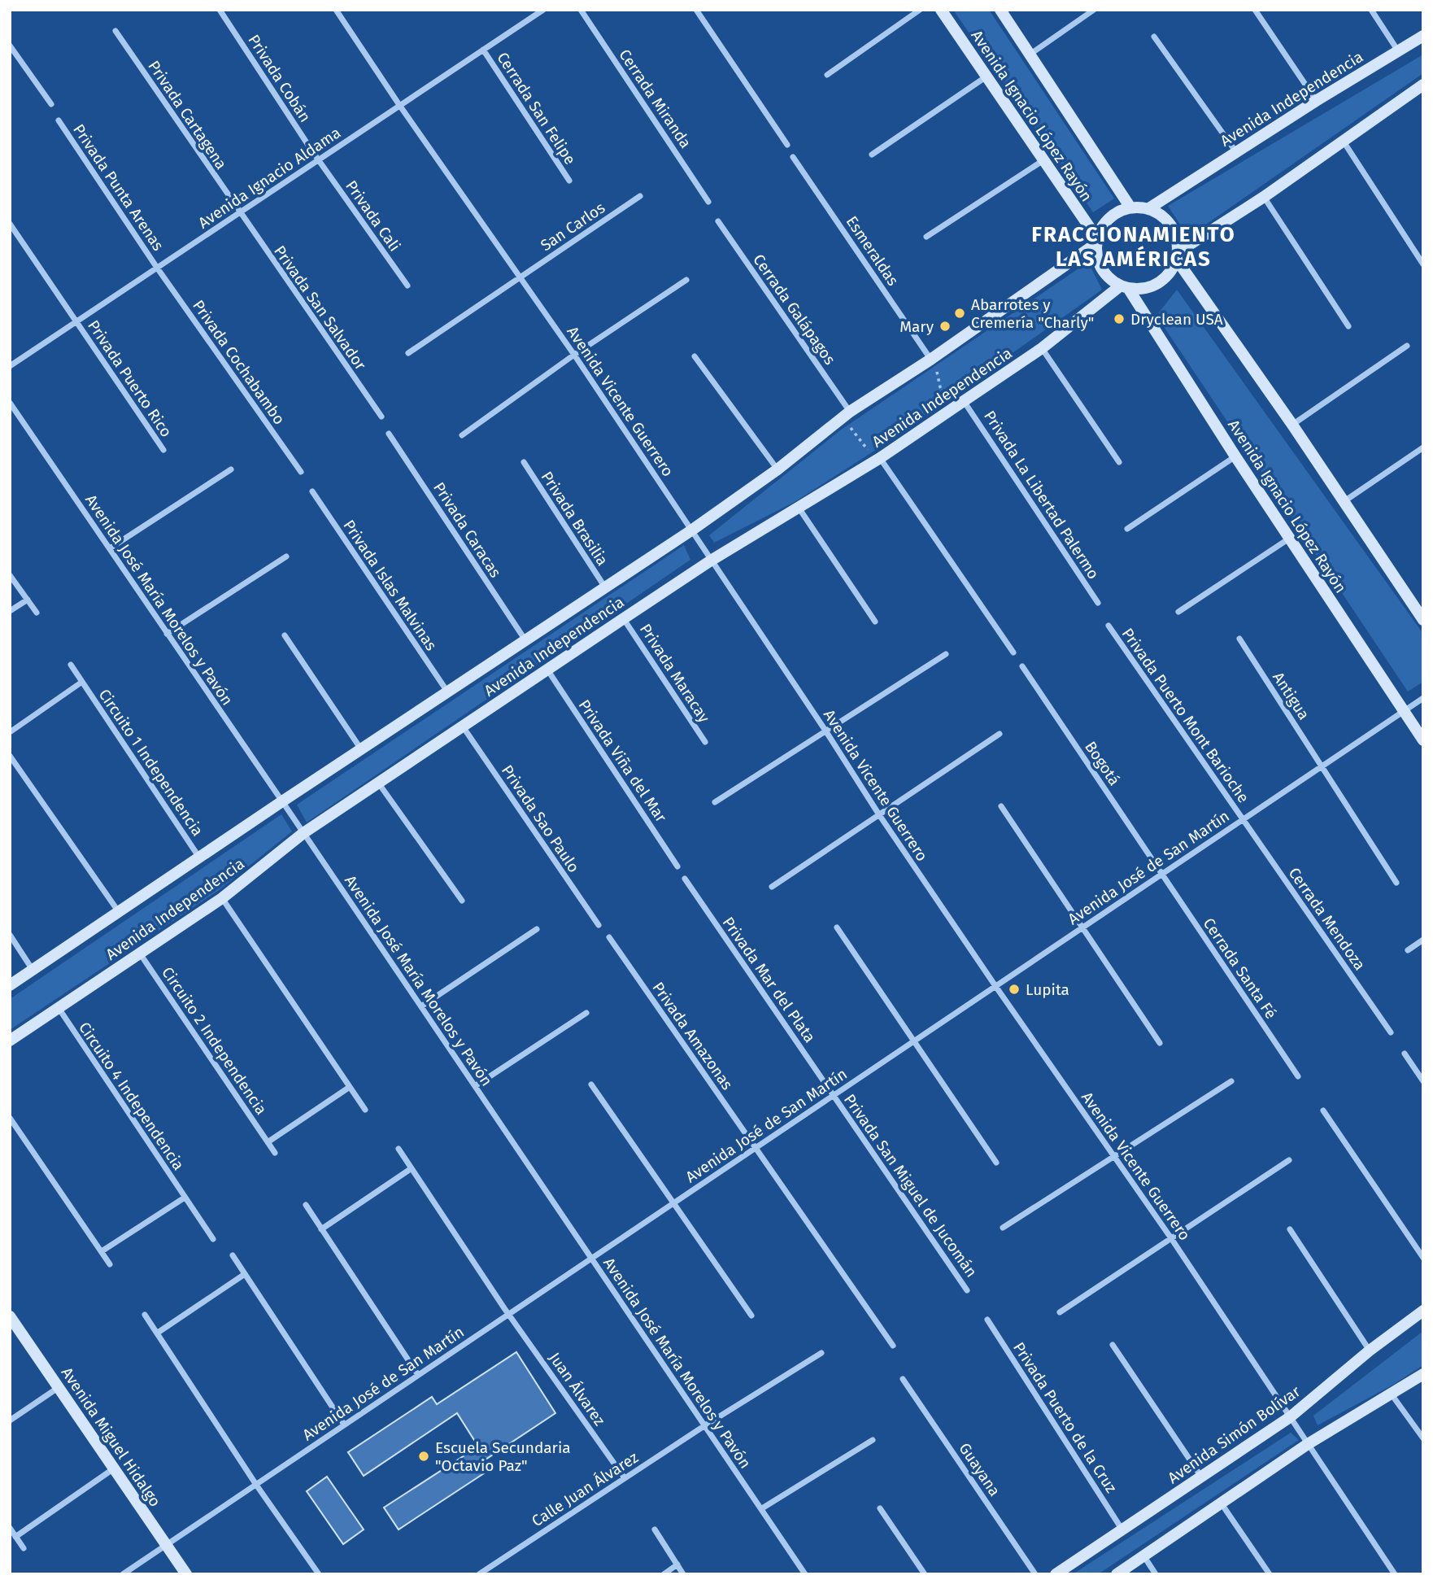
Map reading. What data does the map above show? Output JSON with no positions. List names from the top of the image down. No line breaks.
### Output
{"streets":{"main road":["Avenida Independencia","Avenida Ignacio López Rayón","Avenida Simón Bolívar","Avenida Miguel Hidalgo"],"street":["Privada Cobán","Cerrada Miranda","Cerrada San Felipe","Privada Cartagena","Avenida Ignacio Aldama","Privada Punta Arenas","Privada Cali","San Carlos","Esmeraldas","Privada San Salvador","Cerrada Galápagos","Privada Cochabambo","Privada Puerto Rico","Avenida Vicente Guerrero","Privada La Libertad Palermo","Privada Brasilia","Privada Caracas","Privada Islas Malvinas","Avenida José María Morelos y Pavón","Privada Maracay","Antigua","Privada Puerto Mont Barioche","Privada Viña del Mar","Circuito 1 Independencia","Bogotá","Privada Sao Paulo","Avenida José de San Martín","Cerrada Mendoza","Cerrada Santa Fé","Privada Mar del Plata","Privada Amazonas","Circuito 2 Independencia","Circuito 4 Independencia","Privada San Miguel de Jucomán","Juan Álvarez","Privada Puerto de la Cruz","Guayana","Calle Juan Álvarez"]},"crossings":[["Privada Cobán","Avenida Ignacio Aldama"],["Privada Cobán","Privada Cali"],["Avenida Independencia","Avenida Ignacio López Rayón"],["Avenida Independencia","Esmeraldas"],["Avenida Independencia","Cerrada Galápagos"],["Avenida Independencia","Avenida Vicente Guerrero"],["Avenida Independencia","Privada La Libertad Palermo"],["Avenida Independencia","Privada Brasilia"],["Avenida Independencia","Privada Caracas"],["Avenida Independencia","Privada Islas Malvinas"],["Avenida Independencia","Avenida José María Morelos y Pavón"],["Avenida Independencia","Privada Maracay"],["Avenida Independencia","Privada Viña del Mar"],["Avenida Independencia","Circuito 1 Independencia"],["Avenida Independencia","Privada Sao Paulo"],["Avenida Independencia","Circuito 2 Independencia"],["Avenida Independencia","Circuito 4 Independencia"],["Cerrada San Felipe","Avenida Ignacio Aldama"],["Privada Cartagena","Avenida Ignacio Aldama"],["Privada Cartagena","Privada San Salvador"],["Avenida Ignacio López Rayón","Avenida José de San Martín"],["Avenida Ignacio Aldama","Privada Punta Arenas"],["Avenida Ignacio Aldama","Privada Cali"],["Avenida Ignacio Aldama","Privada San Salvador"],["Avenida Ignacio Aldama","Privada Cochabambo"],["Avenida Ignacio Aldama","Privada Puerto Rico"],["Avenida Ignacio Aldama","Avenida Vicente Guerrero"],["Privada Punta Arenas","Privada Cochabambo"],["San Carlos","Avenida Vicente Guerrero"],["Avenida Vicente Guerrero","Avenida José de San Martín"],["Avenida Vicente Guerrero","Avenida Simón Bolívar"],["Avenida José María Morelos y Pavón","Avenida José de San Martín"],["Avenida José María Morelos y Pavón","Calle Juan Álvarez"],["Antigua","Avenida José de San Martín"],["Privada Puerto Mont Barioche","Avenida José de San Martín"],["Privada Puerto Mont Barioche","Cerrada Mendoza"],["Bogotá","Avenida José de San Martín"],["Bogotá","Cerrada Santa Fé"],["Avenida José de San Martín","Cerrada Mendoza"],["Avenida José de San Martín","Cerrada Santa Fé"],["Avenida José de San Martín","Privada Mar del Plata"],["Avenida José de San Martín","Privada Amazonas"],["Avenida José de San Martín","Privada San Miguel de Jucomán"],["Avenida José de San Martín","Juan Álvarez"],["Avenida José de San Martín","Avenida Miguel Hidalgo"],["Privada Mar del Plata","Privada San Miguel de Jucomán"],["Juan Álvarez","Calle Juan Álvarez"],["Privada Puerto de la Cruz","Avenida Simón Bolívar"]],"districts":["FRACCIONAMIENTO LAS AMÉRICAS"],"places":["Abarrotes y Cremería \"Charly\"","Dryclean USA","Mary","Lupita","Escuela Secundaria \"Octavio Paz\""]}
